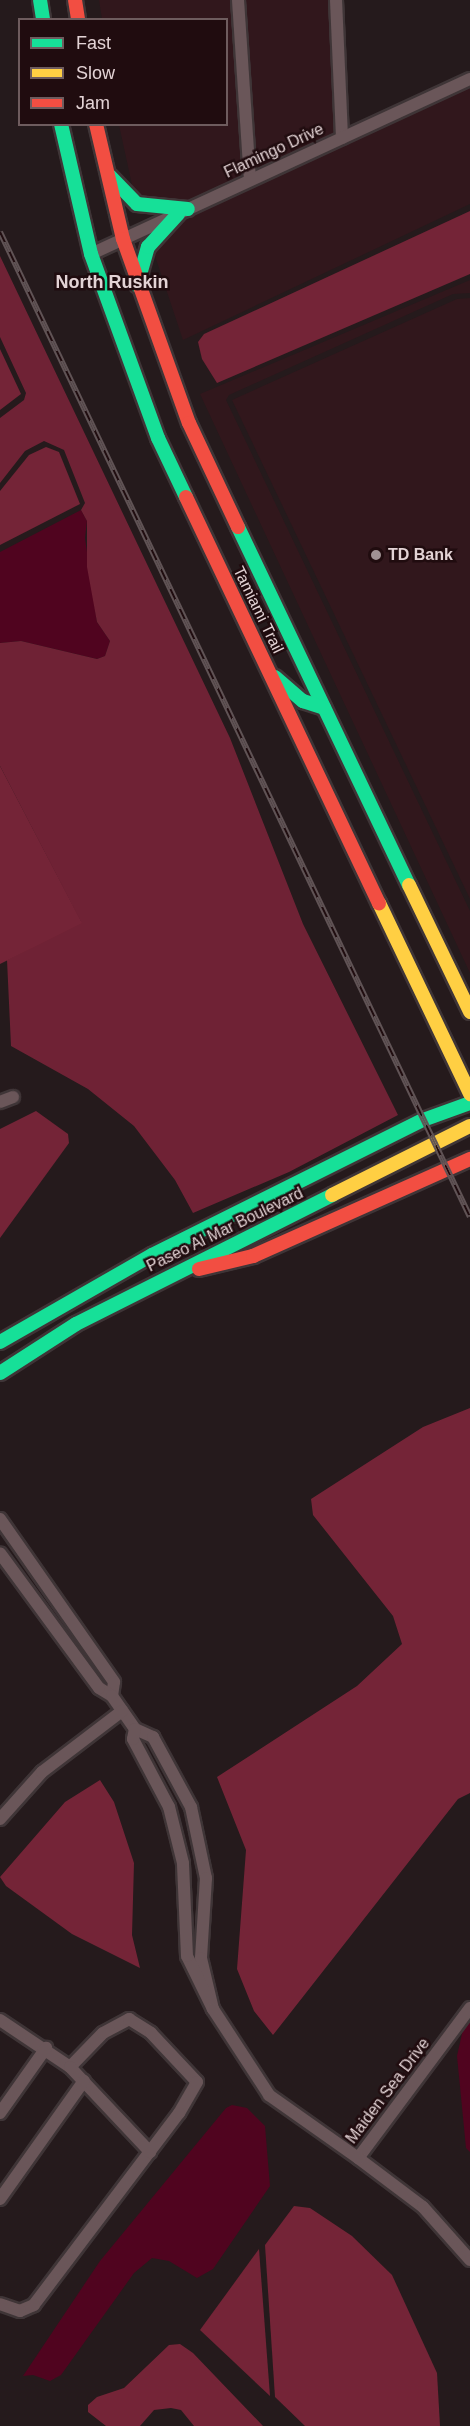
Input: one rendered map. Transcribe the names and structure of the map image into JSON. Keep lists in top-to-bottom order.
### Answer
{
  "streets": {
    "main road": ["Tamiami Trail", "Paseo Al Mar Boulevard"],
    "street": ["Flamingo Drive", "Maiden Sea Drive"]
  },
  "crossings": [
    ["Flamingo Drive", "Tamiami Trail"]
  ],
  "districts": ["North Ruskin"],
  "places": ["TD Bank"],
  "legend": ["Fast", "Slow", "Jam"]
}
